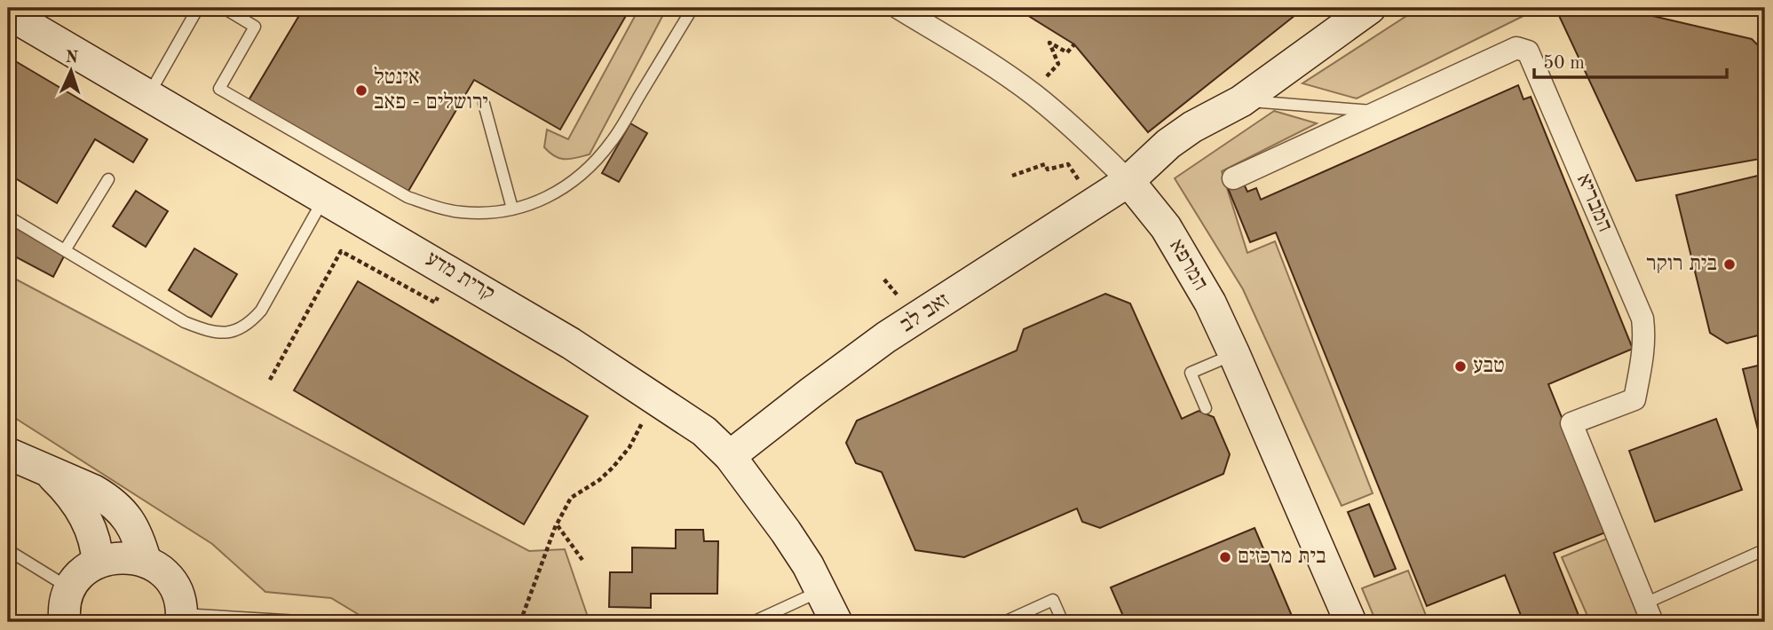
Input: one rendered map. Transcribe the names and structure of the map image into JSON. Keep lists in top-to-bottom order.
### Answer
{
  "streets": {
    "street": [
      "המבריא",
      "המרפא",
      "קרית מדע",
      "זאב לב"
    ]
  },
  "crossings": [
    ["המרפא", "זאב לב"],
    ["קרית מדע", "זאב לב"]
  ],
  "places": [
    "אינטל ירושלים - פאב",
    "בית רוקר",
    "טבע",
    "בית מרכזים"
  ],
  "scale_bar": "50 m",
  "north": "top"
}
